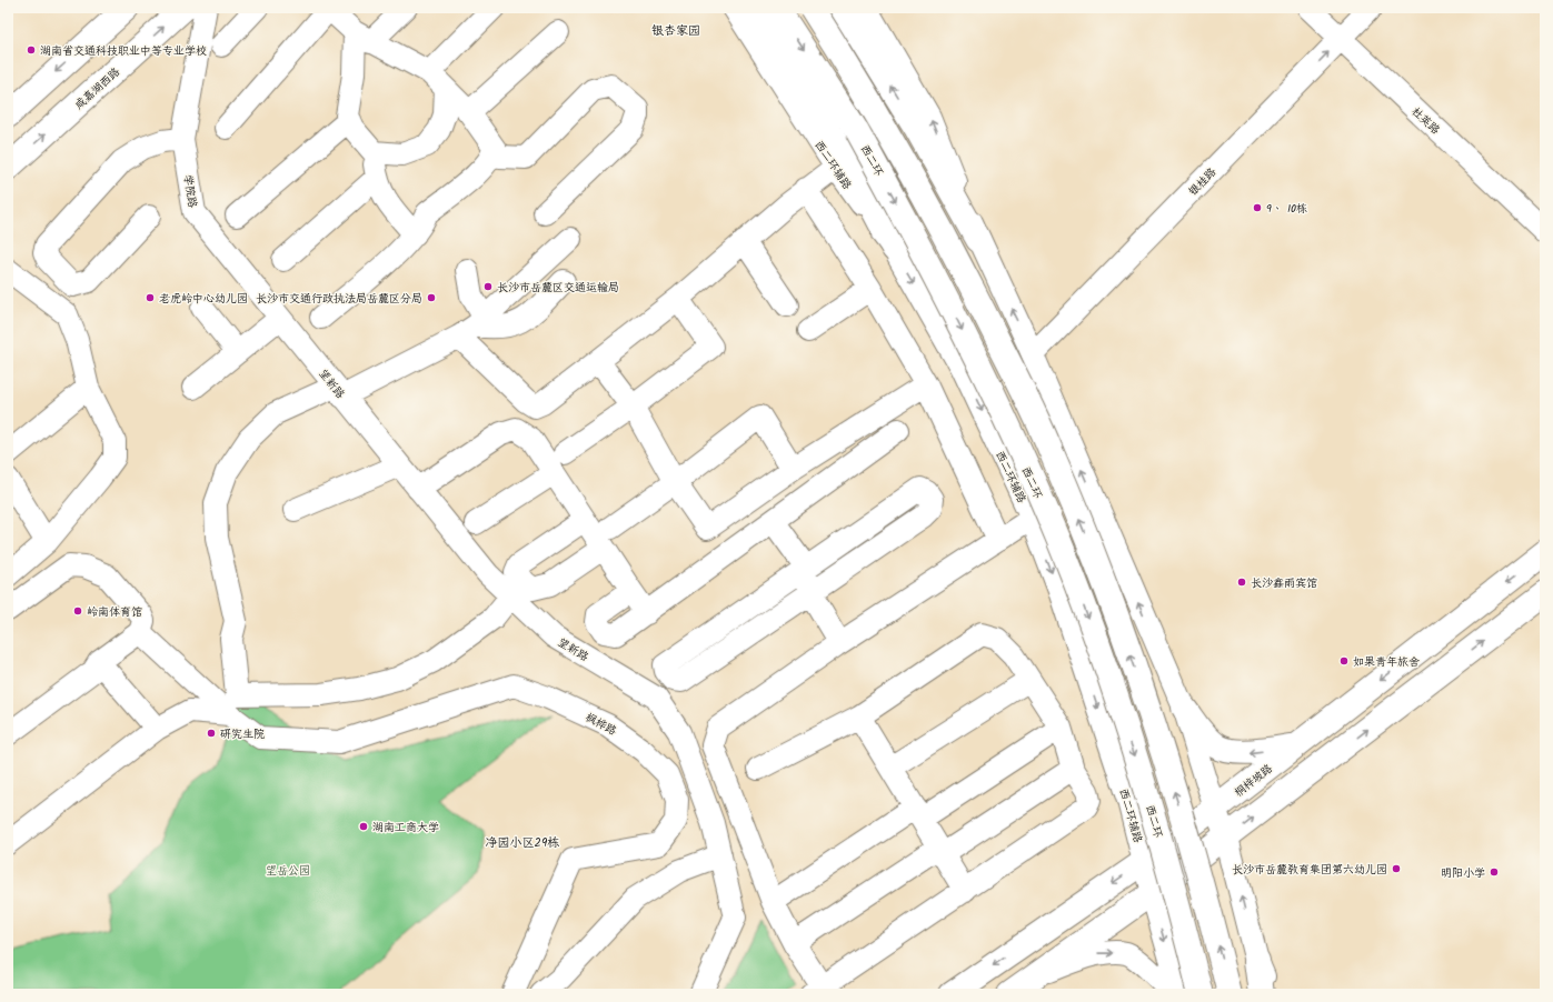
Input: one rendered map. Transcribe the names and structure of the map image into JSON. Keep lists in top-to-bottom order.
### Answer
{
  "streets": {
    "main road": ["咸嘉湖西路", "西二环", "桐梓坡路"],
    "street": [
      "杜英路",
      "西二环辅路",
      "银桂路",
      "学院路",
      "望新路",
      "枫桦路"
    ]
  },
  "crossings": [
    ["杜英路", "银桂路"],
    ["西二环辅路", "桐梓坡路"],
    ["学院路", "望新路"]
  ],
  "districts": ["银杏家园", "净园小区29栋"],
  "parks": ["望岳公园"],
  "places": [
    "湖南省交通科技职业中等专业学校",
    "9、 10栋",
    "长沙市岳麓区交通运输局",
    "老虎岭中心幼儿园",
    "长沙市交通行政执法局岳麓区分局",
    "长沙鑫雨宾馆",
    "岭南体育馆",
    "如果青年旅舍",
    "研究生院",
    "湖南工商大学",
    "长沙市岳麓教育集团第六幼儿园",
    "明阳小学"
  ]
}
